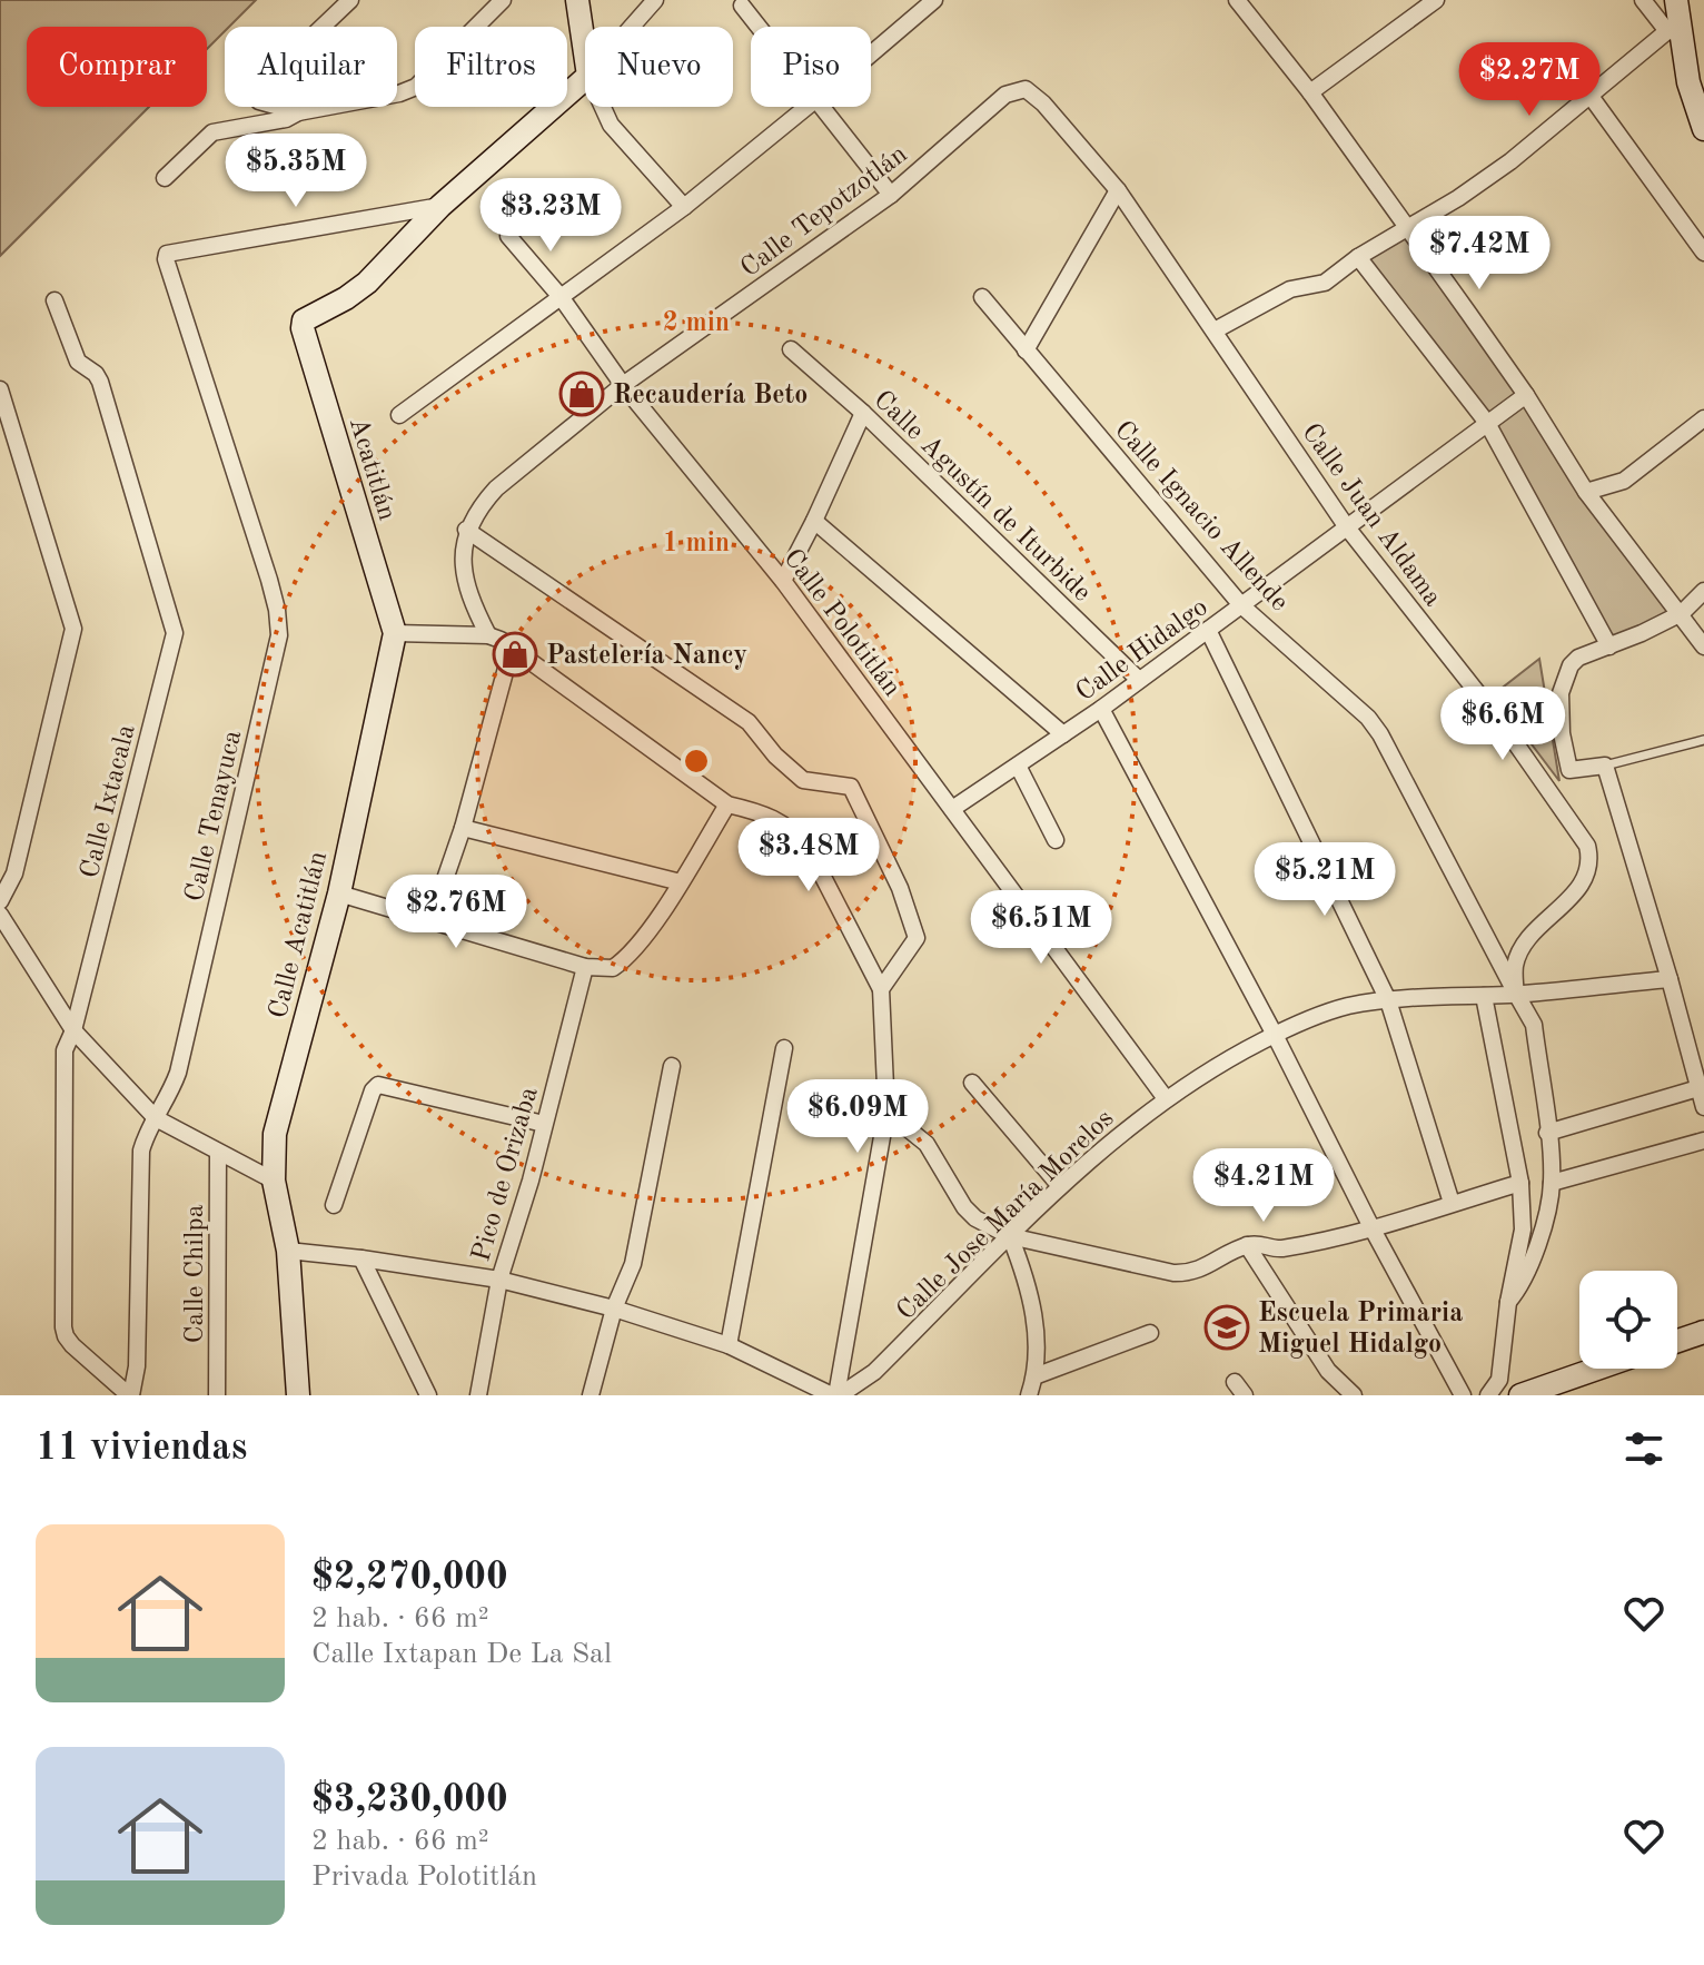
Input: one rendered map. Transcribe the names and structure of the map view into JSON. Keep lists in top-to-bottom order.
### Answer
{
  "streets": {
    "street": [
      "Calle Tepotzotlán",
      "Acatitlán",
      "Calle Agustín de Iturbide",
      "Calle Juan Aldama",
      "Calle Ignacio Allende",
      "Calle Polotitlán",
      "Calle Hidalgo",
      "Calle Ixtacala",
      "Calle Tenayuca",
      "Calle Acatitlán",
      "Pico de Orizaba",
      "Calle Jose María Morelos",
      "Calle Chilpa"
    ]
  },
  "crossings": [
    ["Calle Tepotzotlán", "Calle Juan Aldama"],
    ["Calle Tepotzotlán", "Calle Polotitlán"],
    ["Acatitlán", "Calle Tenayuca"],
    ["Acatitlán", "Calle Acatitlán"],
    ["Calle Agustín de Iturbide", "Calle Hidalgo"],
    ["Calle Juan Aldama", "Calle Ignacio Allende"],
    ["Calle Juan Aldama", "Calle Hidalgo"],
    ["Calle Juan Aldama", "Calle Jose María Morelos"],
    ["Calle Ignacio Allende", "Calle Hidalgo"],
    ["Calle Ignacio Allende", "Calle Jose María Morelos"],
    ["Calle Polotitlán", "Calle Hidalgo"],
    ["Calle Polotitlán", "Calle Jose María Morelos"],
    ["Calle Ixtacala", "Calle Tenayuca"]
  ],
  "places": {
    "shop": ["Recaudería Beto", "Pastelería Nancy"],
    "school or university": ["Escuela Primaria Miguel Hidalgo"]
  },
  "page": {
    "chip": [
      "Comprar",
      "Alquilar",
      "Filtros",
      "Nuevo",
      "Piso"
    ],
    "price": [
      "$2.27M",
      "$5.35M",
      "$3.23M",
      "$7.42M",
      "$6.6M",
      "$3.48M",
      "$5.21M",
      "$2.76M",
      "$6.51M",
      "$6.09M",
      "$4.21M"
    ],
    "heading": "11 viviendas",
    "list": [
      {
        "name": "$2,270,000",
        "note": "2 hab. · 66 m² · Calle Ixtapan De La Sal"
      },
      {
        "name": "$3,230,000",
        "note": "2 hab. · 66 m² · Privada Polotitlán"
      }
    ]
  },
  "rings": ["2 min", "1 min"]
}
